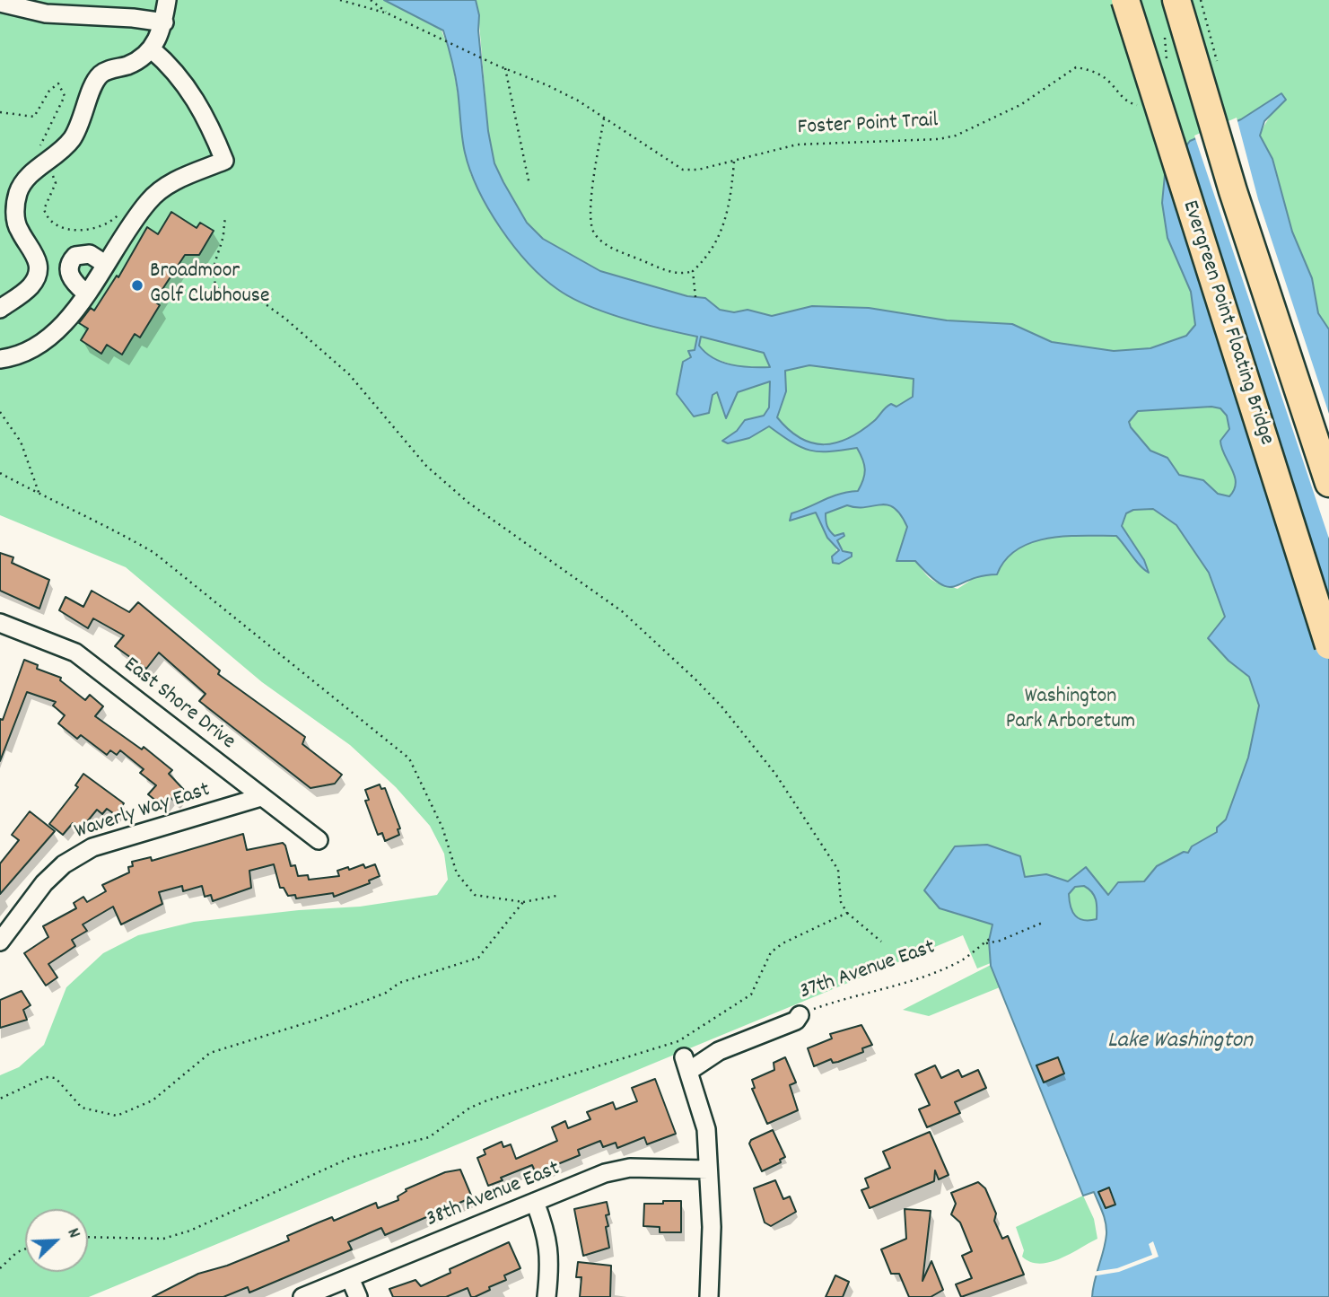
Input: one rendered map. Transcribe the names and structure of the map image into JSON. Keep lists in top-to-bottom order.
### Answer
{
  "streets": {
    "highway": ["Evergreen Point Floating Bridge"],
    "street": [
      "East Shore Drive",
      "Waverly Way East",
      "37th Avenue East",
      "38th Avenue East"
    ],
    "path": ["Foster Point Trail"]
  },
  "crossings": [
    ["East Shore Drive", "Waverly Way East"],
    ["37th Avenue East", "38th Avenue East"]
  ],
  "water": ["Lake Washington"],
  "parks": ["Washington Park Arboretum"],
  "places": ["Broadmoor Golf Clubhouse"],
  "north": "top right"
}
